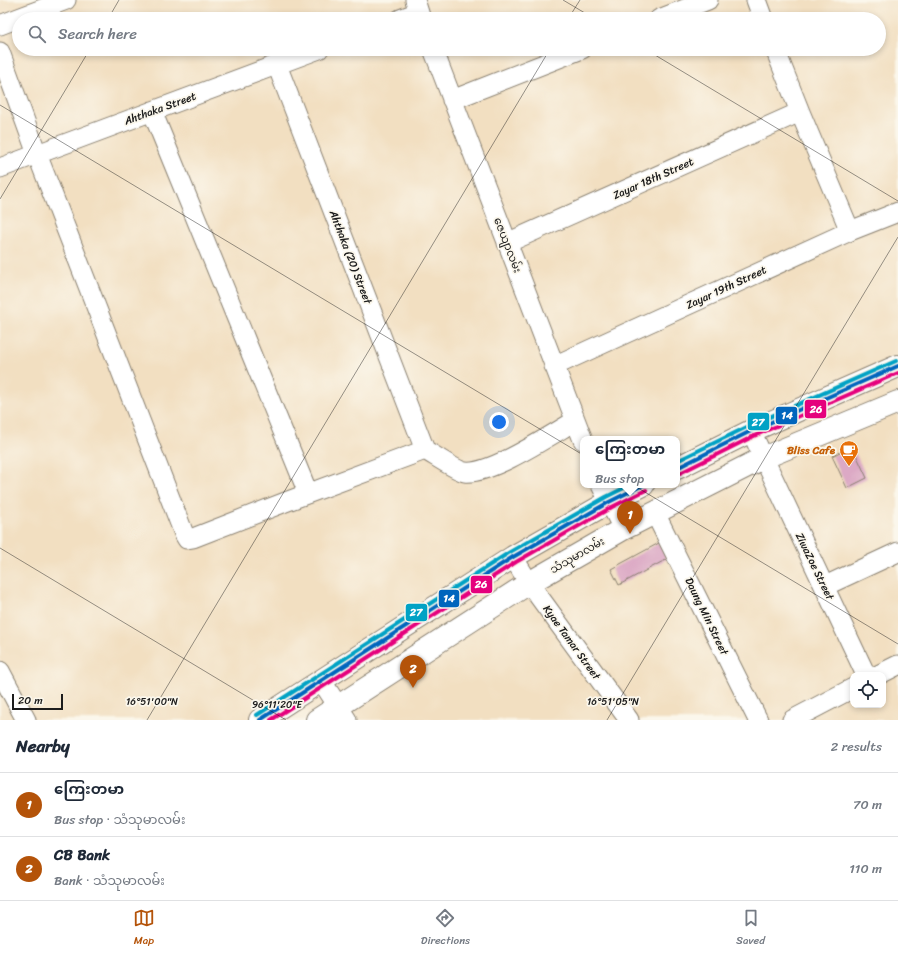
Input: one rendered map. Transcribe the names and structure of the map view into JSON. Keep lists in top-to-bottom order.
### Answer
{
  "streets": {
    "main road": ["သံသုမာလမ်း"],
    "street": [
      "Ahthaka Street",
      "Zayar 18th Street",
      "ဇေယျာလမ်း",
      "Ahthaka (20) Street",
      "Zayar 19th Street",
      "ZiwaZoe Street",
      "Daung Min Street",
      "Kyae Tamar Street"
    ]
  },
  "crossings": [
    ["Ahthaka Street", "Ahthaka (20) Street"],
    ["Zayar 18th Street", "ဇေယျာလမ်း"],
    ["ဇေယျာလမ်း", "Zayar 19th Street"],
    ["သံသုမာလမ်း", "ZiwaZoe Street"],
    ["သံသုမာလမ်း", "Daung Min Street"],
    ["သံသုမာလမ်း", "Kyae Tamar Street"]
  ],
  "places": {
    "cafe": ["Bliss Cafe"]
  },
  "lines": ["transit line 27", "transit line 14", "transit line 26"],
  "scale_bar": "20 m",
  "page": {
    "search": "Search here",
    "popup": ["ကြေးတမာ", "Bus stop"],
    "pins": ["1", "2"],
    "scale": "20 m",
    "heading": ["Nearby", "2 results"],
    "list": [
      {
        "mark": "1",
        "name": "ကြေးတမာ",
        "note": "Bus stop · သံသုမာလမ်း",
        "value": "70 m"
      },
      {
        "mark": "2",
        "name": "CB Bank",
        "note": "Bank · သံသုမာလမ်း",
        "value": "110 m"
      }
    ],
    "nav": ["Map", "Directions", "Saved"]
  },
  "coordinates": ["16°51'00\"N", "16°51'05\"N", "96°11'20\"E"]
}
